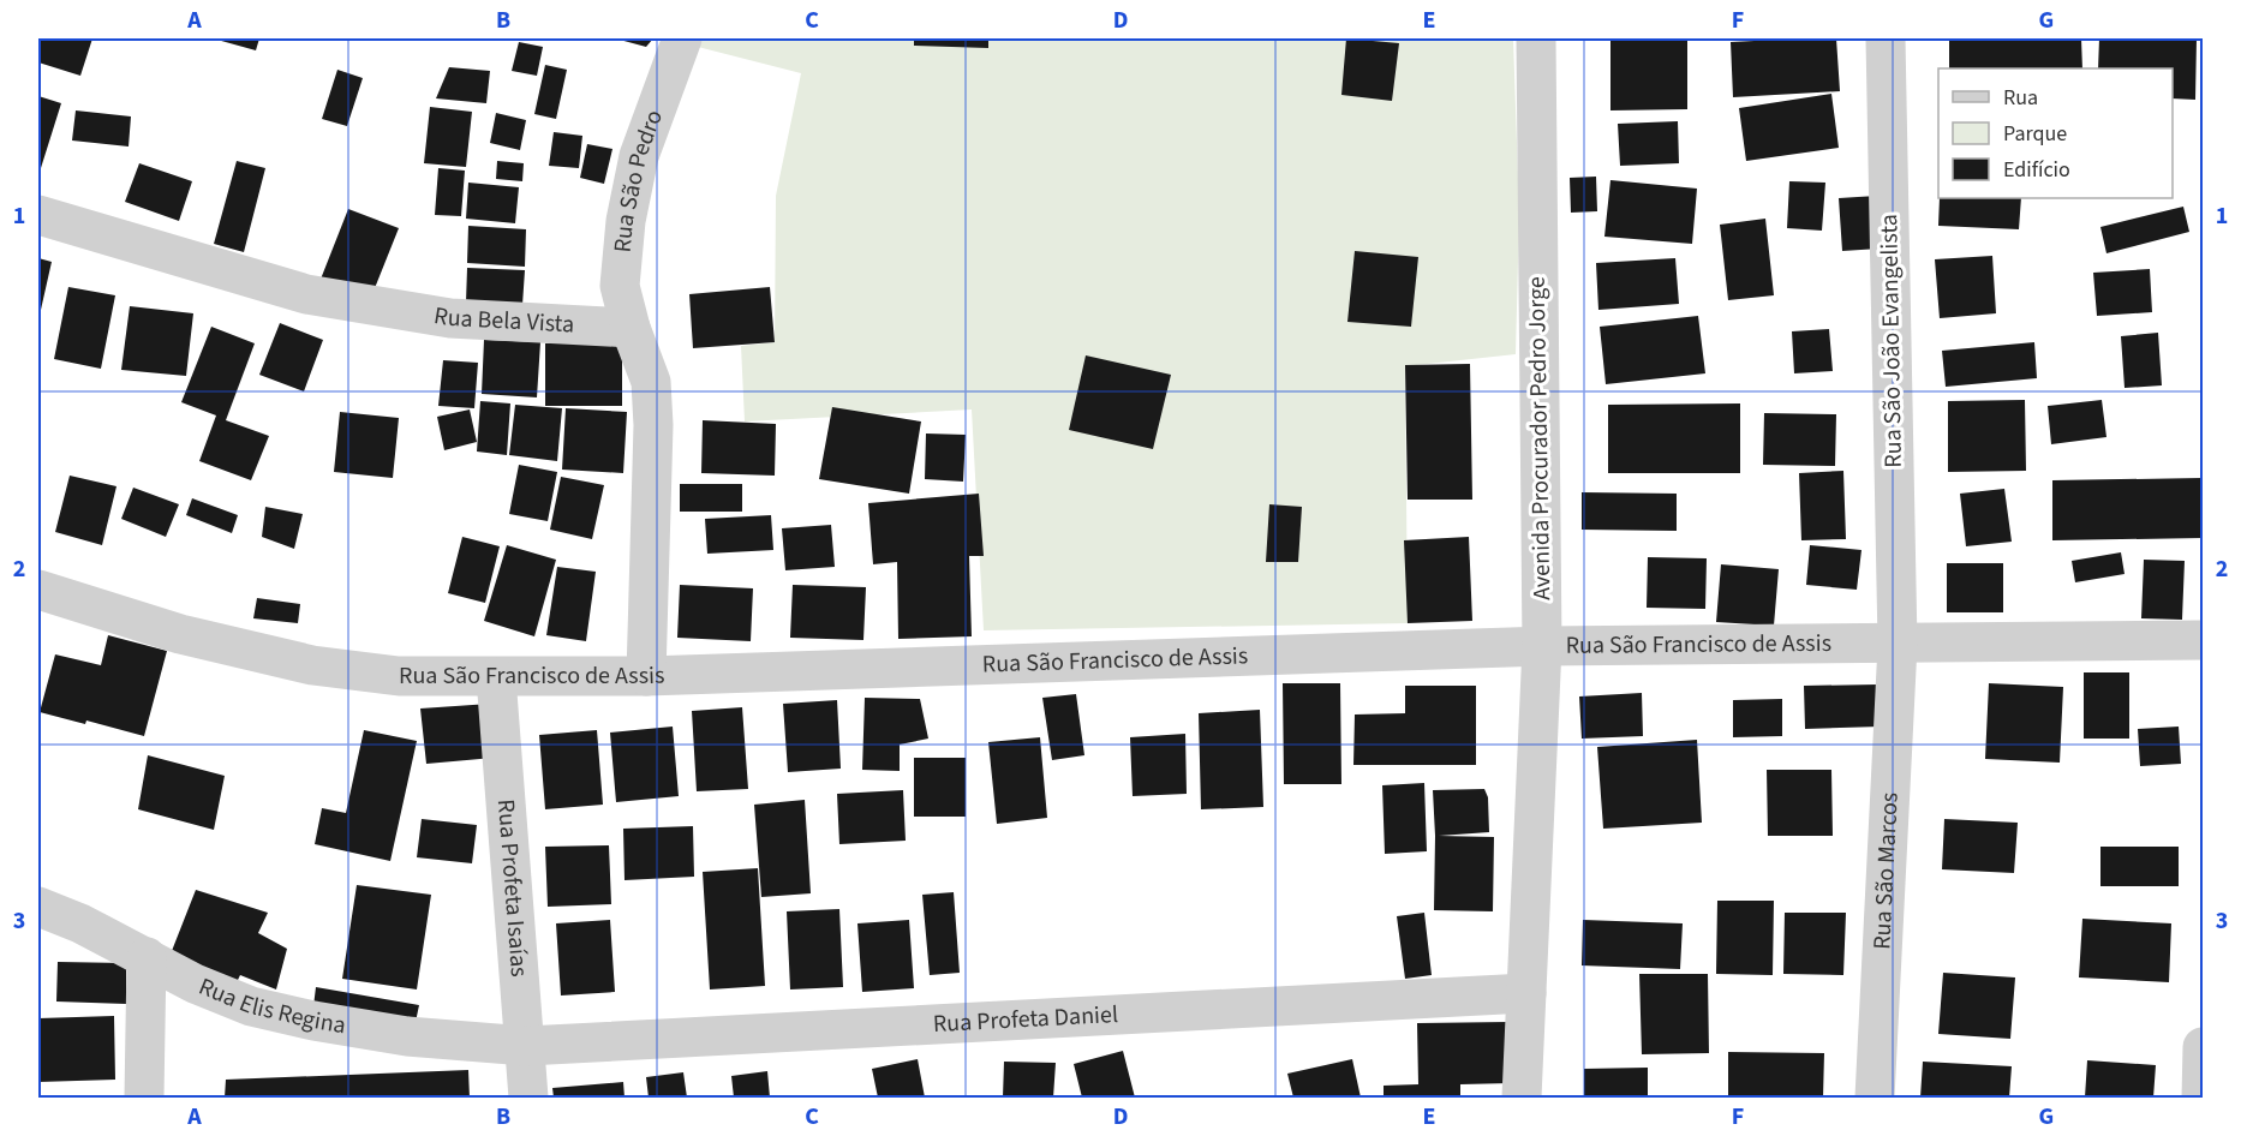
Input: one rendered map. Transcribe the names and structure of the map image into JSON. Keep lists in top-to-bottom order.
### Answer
{
  "streets": {
    "street": [
      "Rua São Pedro",
      "Rua Bela Vista",
      "Rua São João Evangelista",
      "Avenida Procurador Pedro Jorge",
      "Rua São Francisco de Assis",
      "Rua São Marcos",
      "Rua Profeta Isaías",
      "Rua Elis Regina",
      "Rua Profeta Daniel"
    ]
  },
  "crossings": [
    ["Rua São Pedro", "Rua Bela Vista"],
    ["Rua São João Evangelista", "Rua São Francisco de Assis"],
    ["Rua São João Evangelista", "Rua São Marcos"],
    ["Avenida Procurador Pedro Jorge", "Rua São Francisco de Assis"],
    ["Avenida Procurador Pedro Jorge", "Rua Profeta Daniel"],
    ["Rua São Francisco de Assis", "Rua São Marcos"],
    ["Rua São Francisco de Assis", "Rua Profeta Isaías"],
    ["Rua Profeta Isaías", "Rua Elis Regina"],
    ["Rua Profeta Isaías", "Rua Profeta Daniel"],
    ["Rua Elis Regina", "Rua Profeta Daniel"]
  ],
  "legend": ["Rua", "Parque", "Edifício"],
  "grid": {
    "columns": [
      "A",
      "B",
      "C",
      "D",
      "E",
      "F",
      "G"
    ],
    "rows": ["1", "2", "3"]
  }
}
